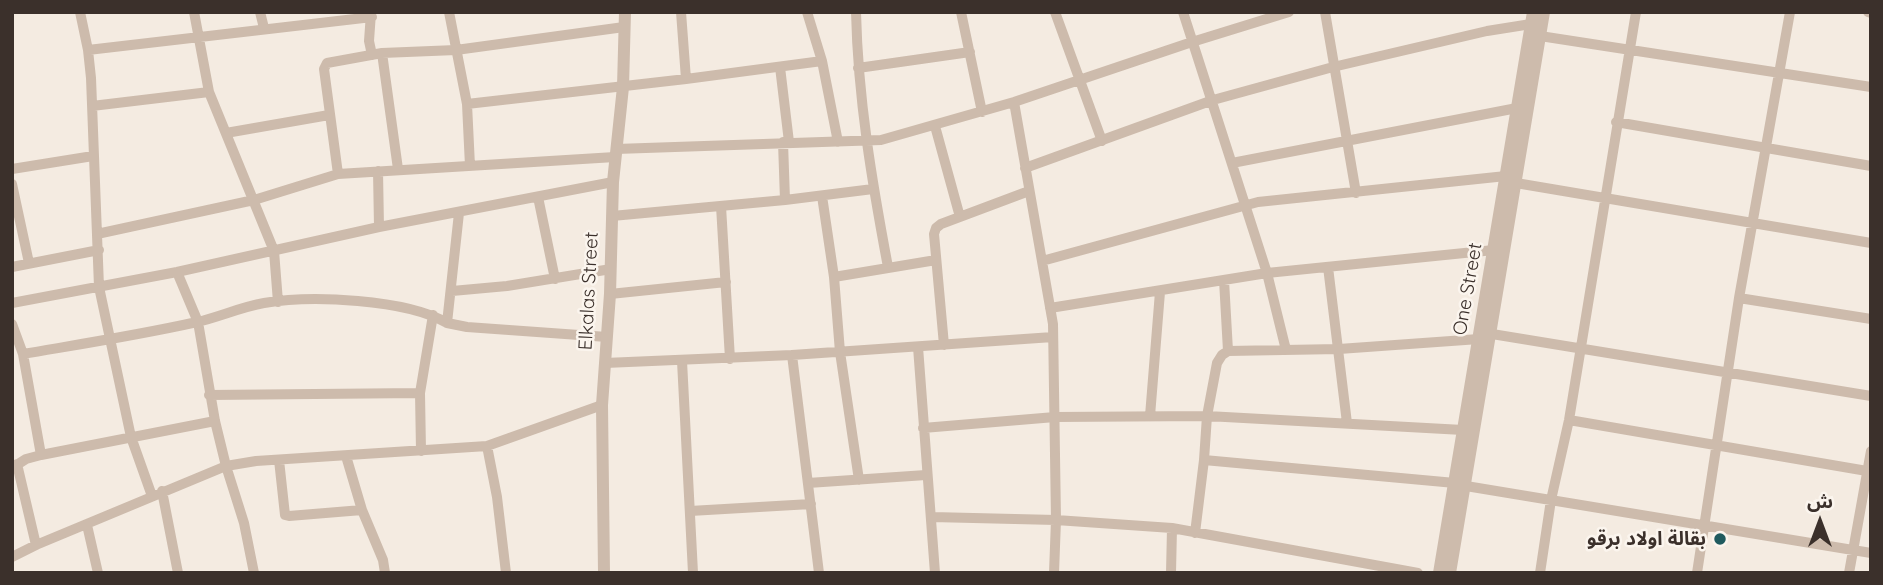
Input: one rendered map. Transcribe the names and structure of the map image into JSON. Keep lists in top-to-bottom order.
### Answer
{
  "streets": {
    "street": ["One Street", "Elkalas Street"]
  },
  "places": ["بقالة اولاد برقو"],
  "north": "top"
}
